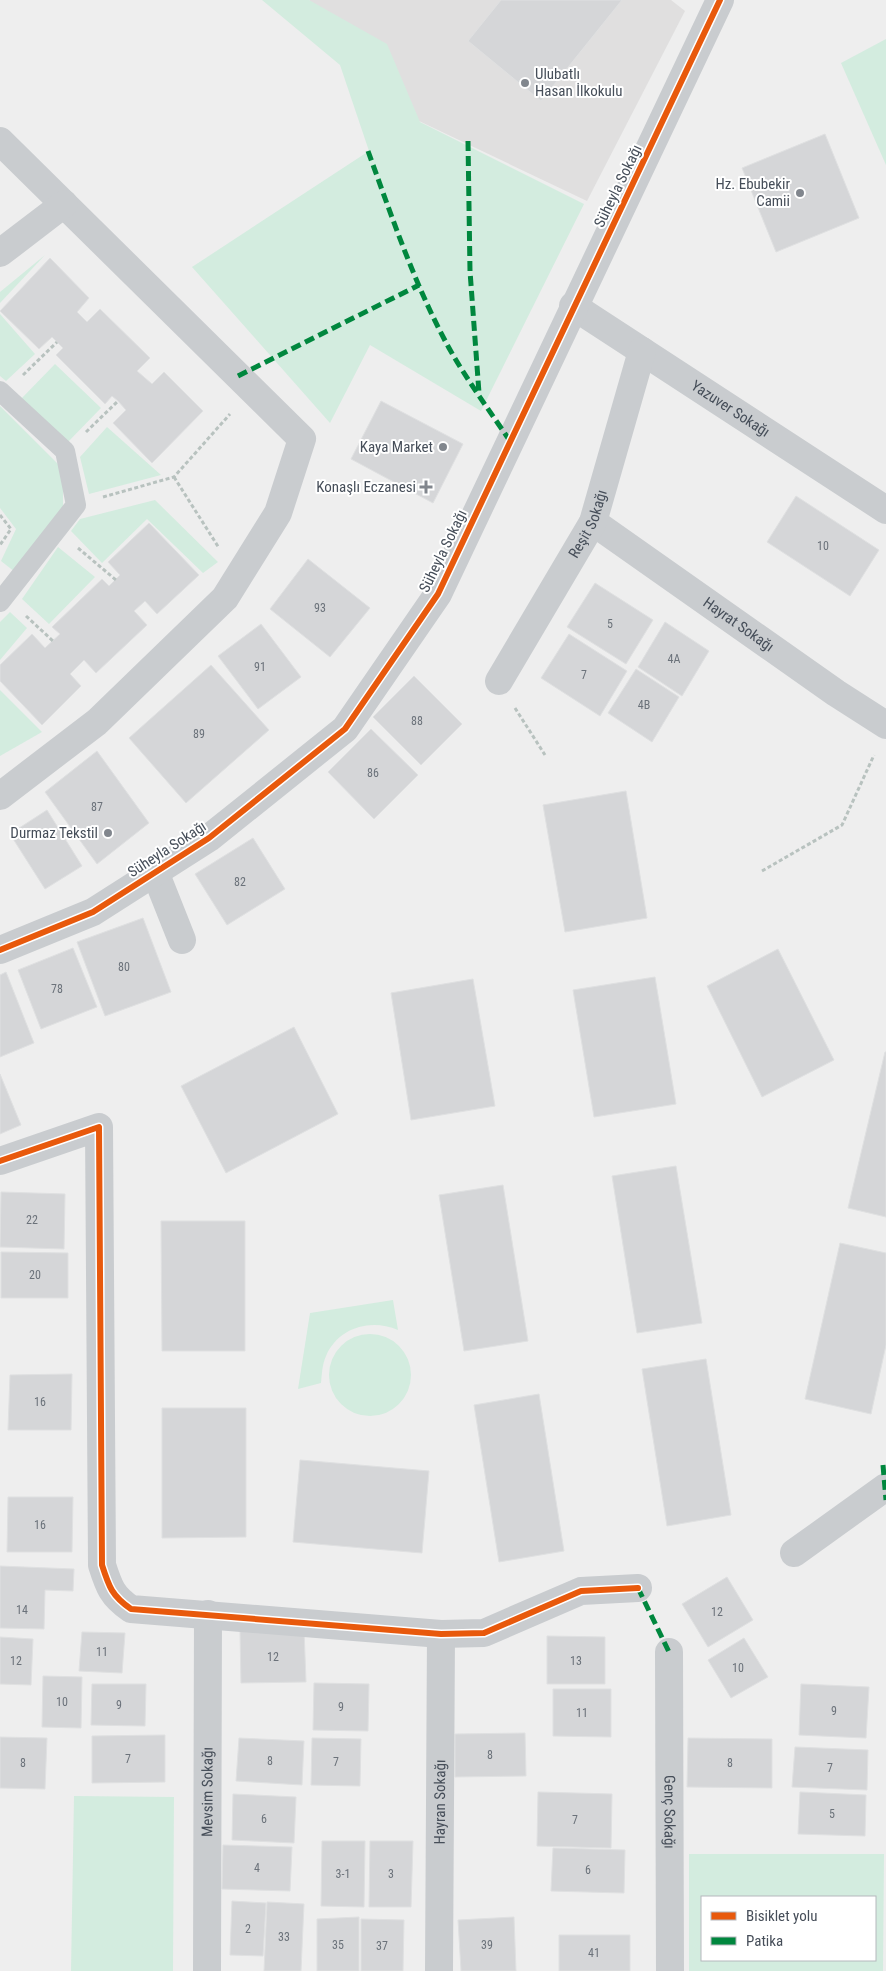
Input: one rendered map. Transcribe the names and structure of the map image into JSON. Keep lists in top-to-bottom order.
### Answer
{
  "streets": {
    "street": [
      "Süheyla Sokağı",
      "Yazuver Sokağı",
      "Reşit Sokağı",
      "Hayrat Sokağı",
      "Mevsim Sokağı",
      "Hayran Sokağı",
      "Genç Sokağı"
    ]
  },
  "crossings": [
    ["Süheyla Sokağı", "Yazuver Sokağı"],
    ["Yazuver Sokağı", "Reşit Sokağı"],
    ["Reşit Sokağı", "Hayrat Sokağı"]
  ],
  "places": {
    "other": [
      "Ulubatlı Hasan İlkokulu",
      "Hz. Ebubekir Camii",
      "Kaya Market",
      "Durmaz Tekstil"
    ],
    "health": ["Konaşlı Eczanesi"]
  },
  "house_numbers": [
    "10",
    "93",
    "5",
    "4A",
    "91",
    "7",
    "4B",
    "88",
    "89",
    "86",
    "87",
    "82",
    "80",
    "78",
    "22",
    "20",
    "16",
    "16",
    "14",
    "12",
    "11",
    "12",
    "12",
    "13",
    "10",
    "10",
    "9",
    "9",
    "9",
    "11",
    "8",
    "7",
    "8",
    "7",
    "8",
    "8",
    "7",
    "5",
    "6",
    "7",
    "4",
    "6",
    "3-1",
    "3",
    "2",
    "33",
    "35",
    "39",
    "37",
    "41"
  ],
  "legend": ["Bisiklet yolu", "Patika"]
}
